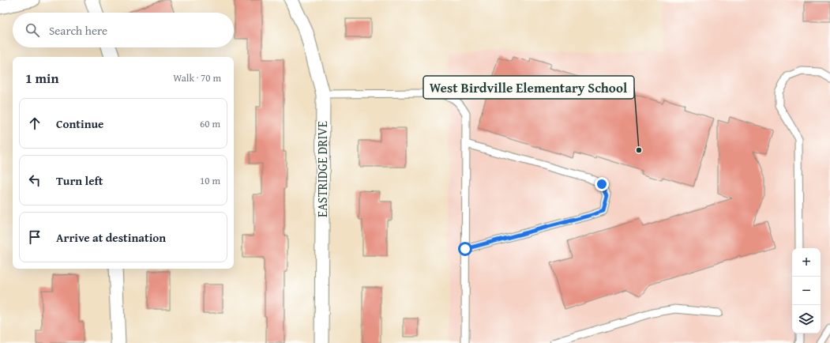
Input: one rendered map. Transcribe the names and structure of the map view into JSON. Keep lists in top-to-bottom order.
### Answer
{
  "streets": {
    "street": ["EASTRIDGE DRIVE"]
  },
  "places": ["West Birdville Elementary School"],
  "page": {
    "search": "Search here",
    "heading": ["1 min", "Walk · 70 m"],
    "list": [
      ["Continue", "60 m"],
      ["Turn left", "10 m"],
      "Arrive at destination"
    ],
    "map_buttons": ["+", "−"]
  }
}
